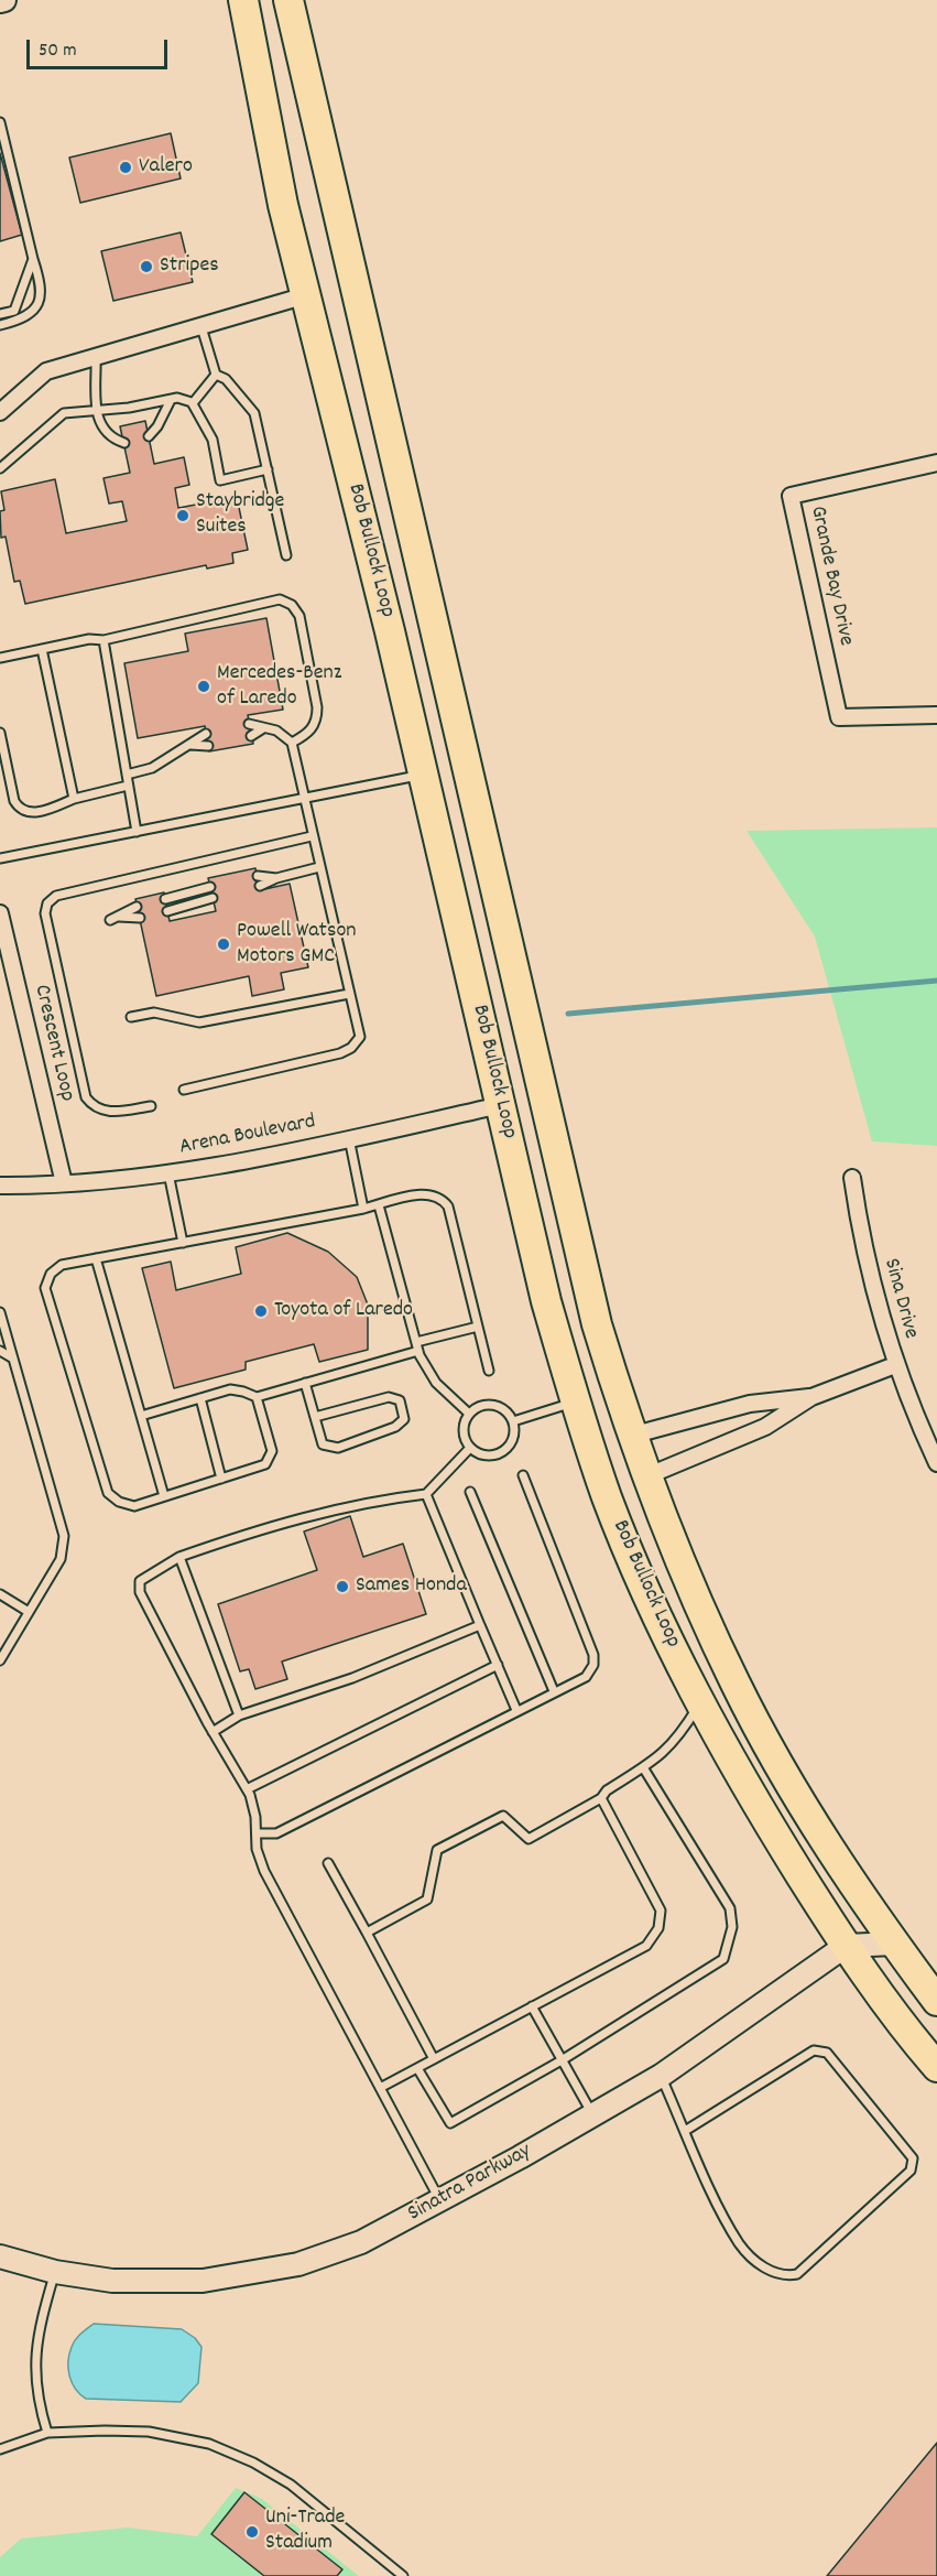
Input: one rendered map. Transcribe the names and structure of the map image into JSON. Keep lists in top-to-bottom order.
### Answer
{
  "streets": {
    "highway": ["Bob Bullock Loop"],
    "street": [
      "Grande Bay Drive",
      "Crescent Loop",
      "Arena Boulevard",
      "Sina Drive",
      "Sinatra Parkway"
    ]
  },
  "crossings": [
    ["Bob Bullock Loop", "Arena Boulevard"],
    ["Bob Bullock Loop", "Sinatra Parkway"],
    ["Crescent Loop", "Arena Boulevard"]
  ],
  "places": [
    "Valero",
    "Stripes",
    "Staybridge Suites",
    "Mercedes-Benz of Laredo",
    "Powell Watson Motors GMC",
    "Toyota of Laredo",
    "Sames Honda",
    "Uni-Trade Stadium"
  ],
  "scale_bar": "50 m"
}
